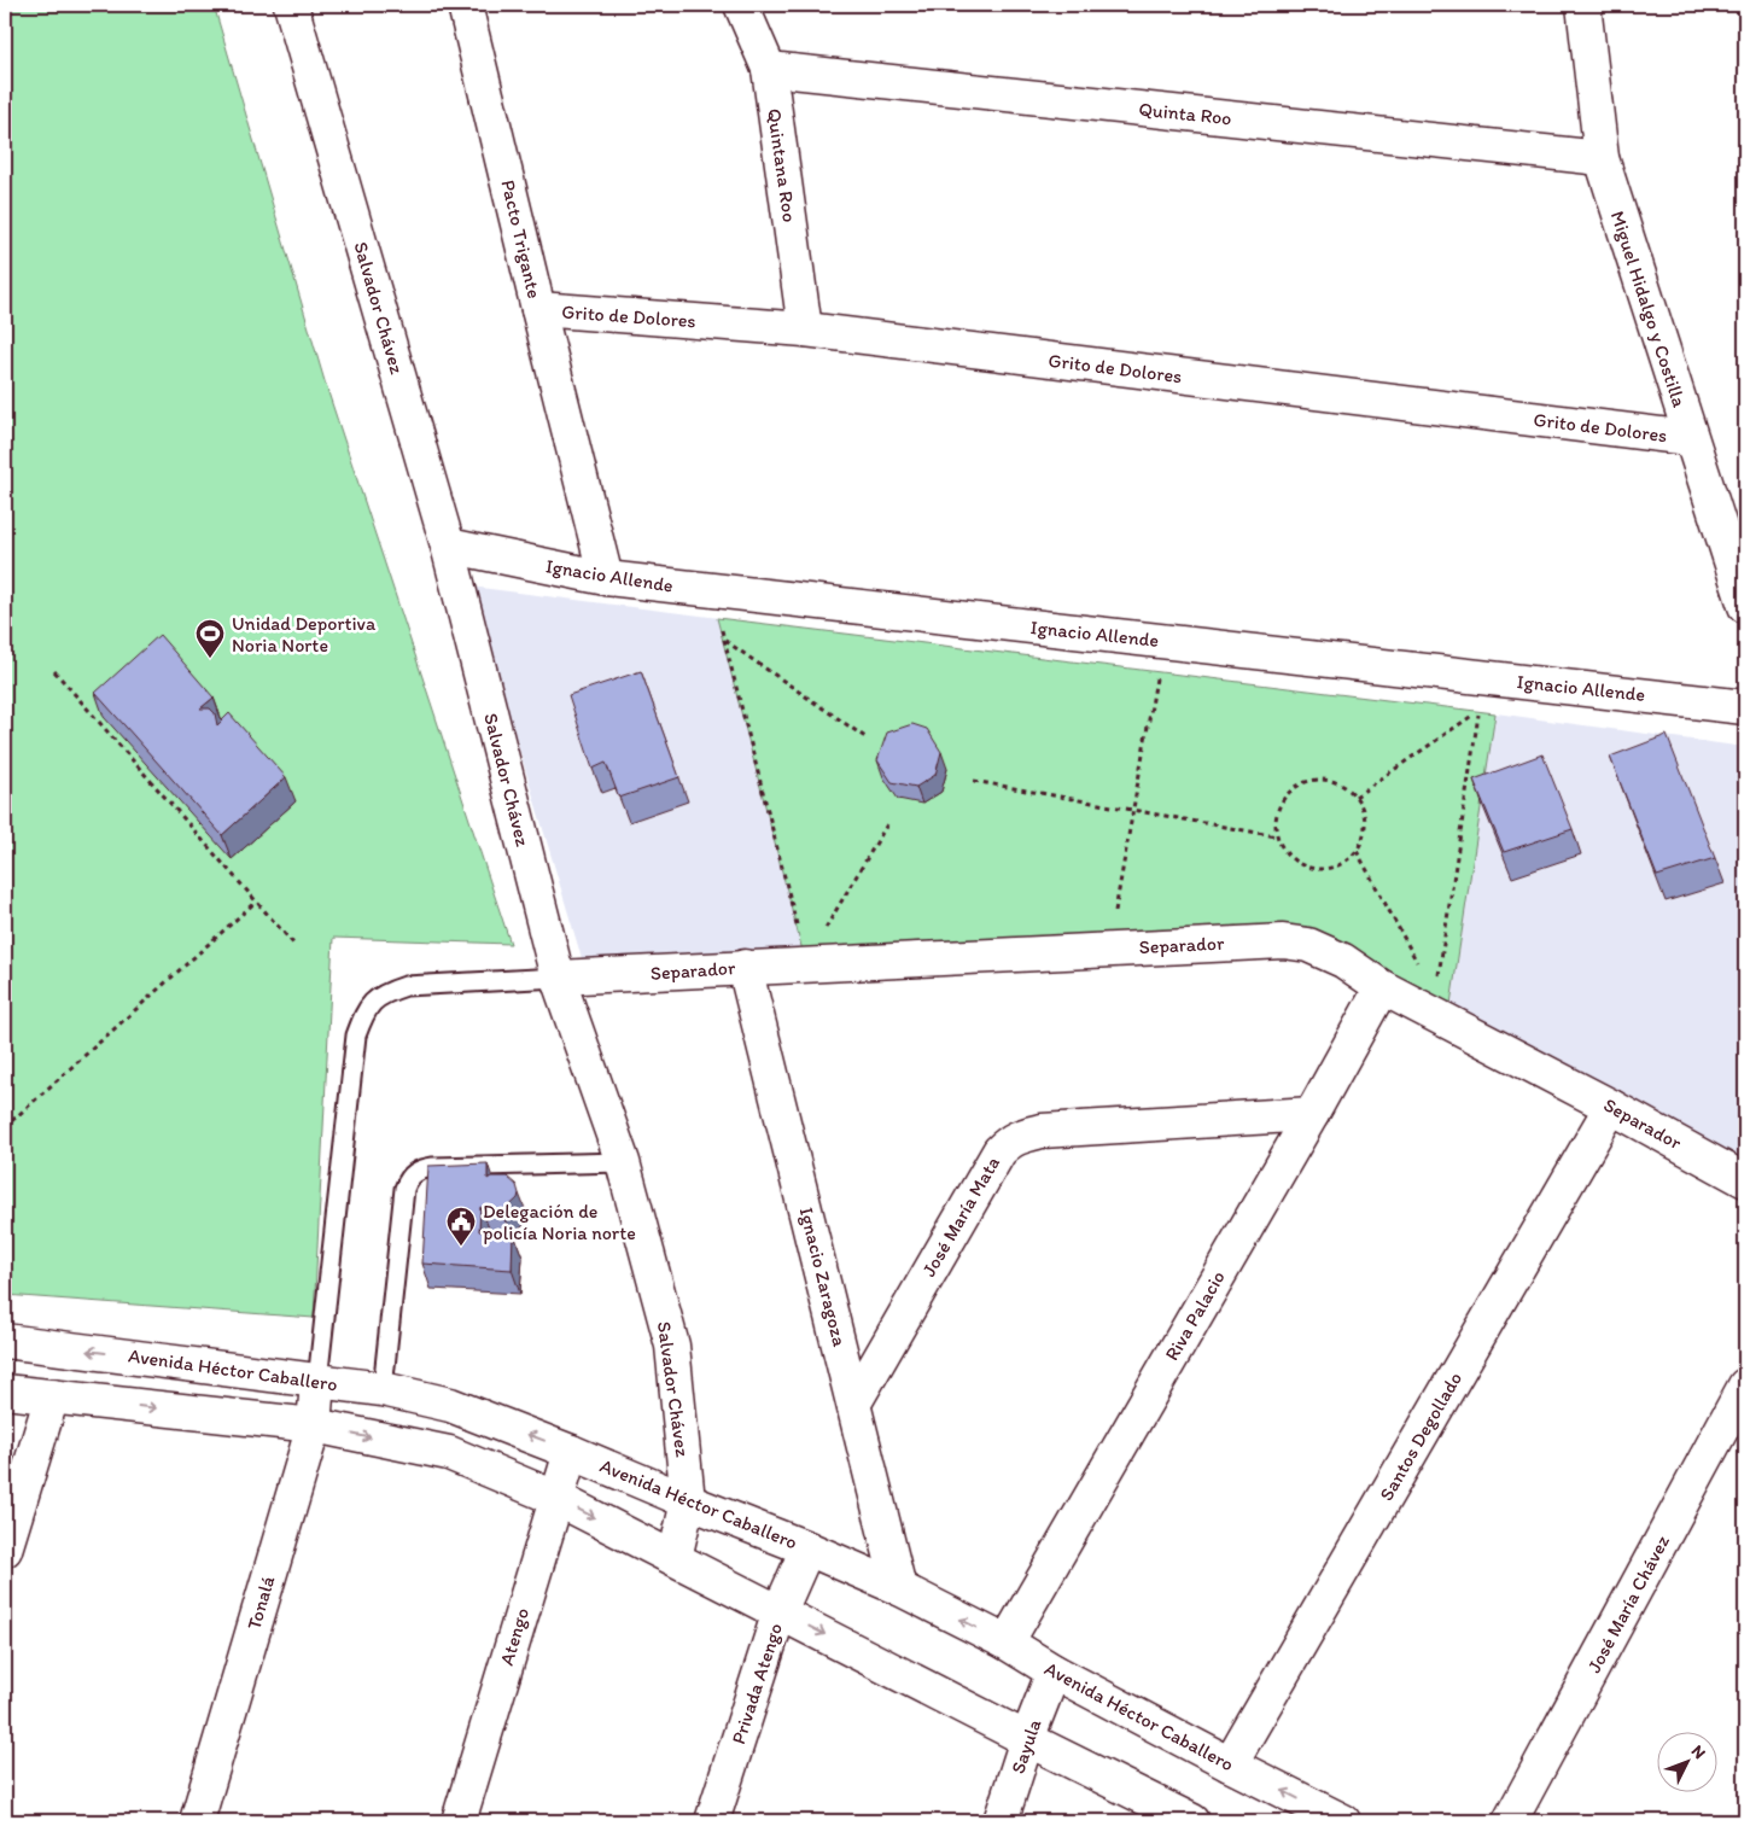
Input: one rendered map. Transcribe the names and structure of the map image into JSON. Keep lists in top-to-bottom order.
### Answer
{
  "streets": {
    "street": [
      "Quinta Roo",
      "Quintana Roo",
      "Pacto Trigante",
      "Salvador Chávez",
      "Miguel Hidalgo y Costilla",
      "Grito de Dolores",
      "Ignacio Allende",
      "Separador",
      "José María Mata",
      "Ignacio Zaragoza",
      "Riva Palacio",
      "Avenida Héctor Caballero",
      "Santos Degollado",
      "Tonalá",
      "José María Chávez",
      "Atengo",
      "Privada Atengo",
      "Sayula"
    ]
  },
  "crossings": [
    ["Quinta Roo", "Quintana Roo"],
    ["Quinta Roo", "Miguel Hidalgo y Costilla"],
    ["Quintana Roo", "Grito de Dolores"],
    ["Pacto Trigante", "Grito de Dolores"],
    ["Pacto Trigante", "Ignacio Allende"],
    ["Salvador Chávez", "Ignacio Allende"],
    ["Salvador Chávez", "Separador"],
    ["Salvador Chávez", "Avenida Héctor Caballero"],
    ["Miguel Hidalgo y Costilla", "Grito de Dolores"],
    ["Separador", "Ignacio Zaragoza"],
    ["Separador", "Riva Palacio"],
    ["Separador", "Santos Degollado"],
    ["José María Mata", "Ignacio Zaragoza"],
    ["José María Mata", "Riva Palacio"],
    ["Ignacio Zaragoza", "Avenida Héctor Caballero"],
    ["Riva Palacio", "Avenida Héctor Caballero"],
    ["Avenida Héctor Caballero", "Santos Degollado"],
    ["Avenida Héctor Caballero", "Tonalá"],
    ["Avenida Héctor Caballero", "Atengo"],
    ["Avenida Héctor Caballero", "Privada Atengo"],
    ["Avenida Héctor Caballero", "Sayula"]
  ],
  "places": {
    "sports": ["Unidad Deportiva Noria Norte"],
    "public building": ["Delegación de policía Noria norte"]
  },
  "north": "top right"
}
